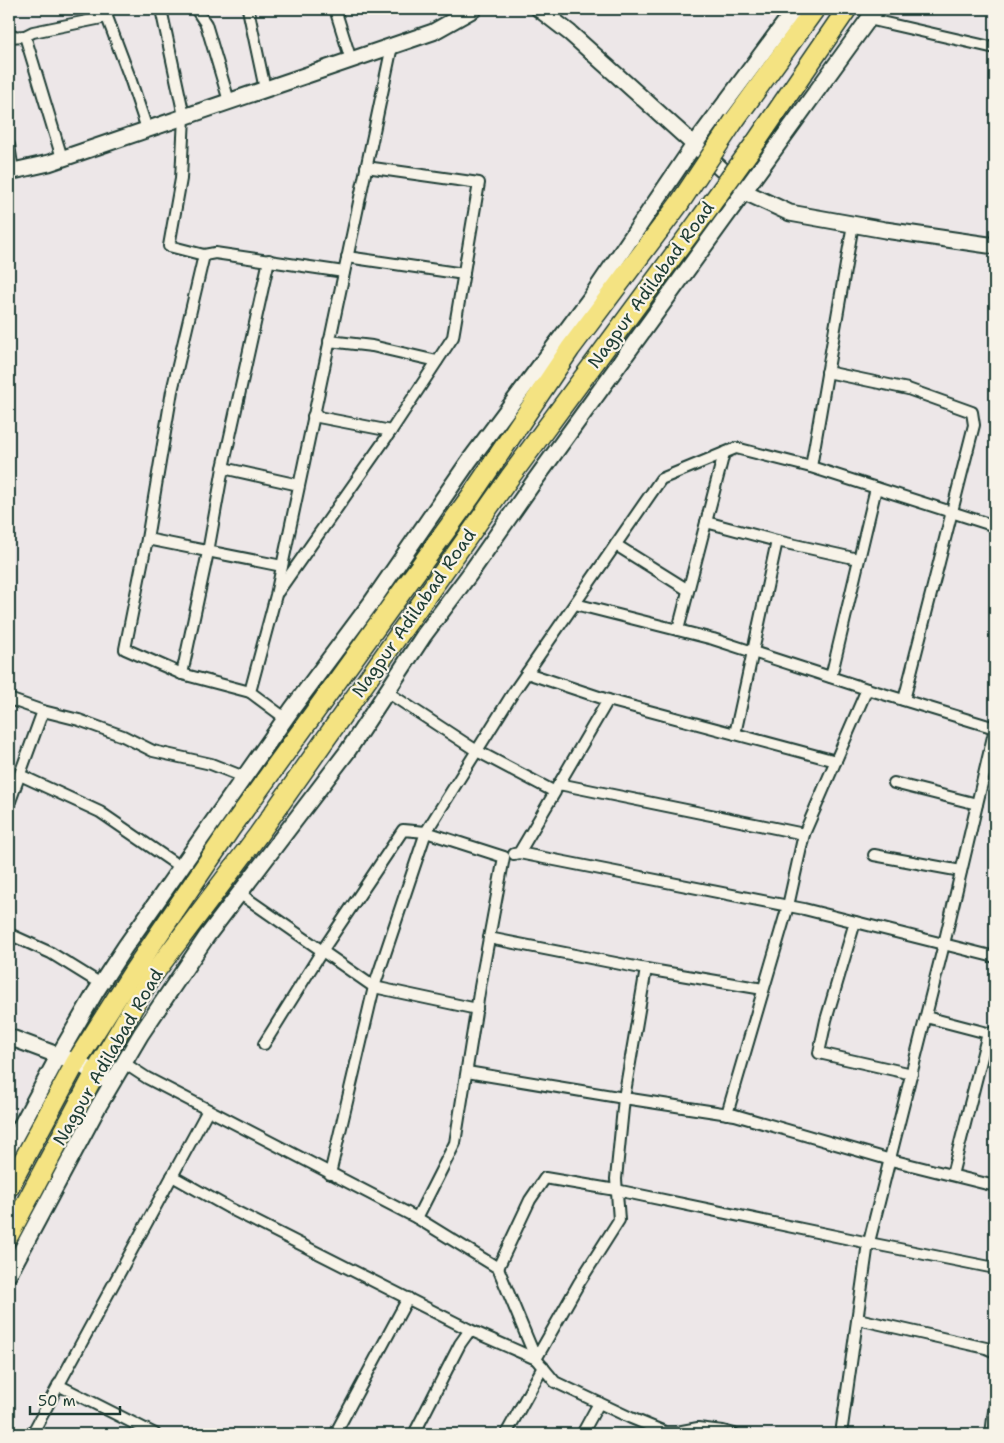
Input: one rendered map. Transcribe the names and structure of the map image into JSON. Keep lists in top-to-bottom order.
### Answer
{
  "streets": {
    "highway": ["Nagpur Adilabad Road"]
  },
  "scale_bar": "50 m"
}
